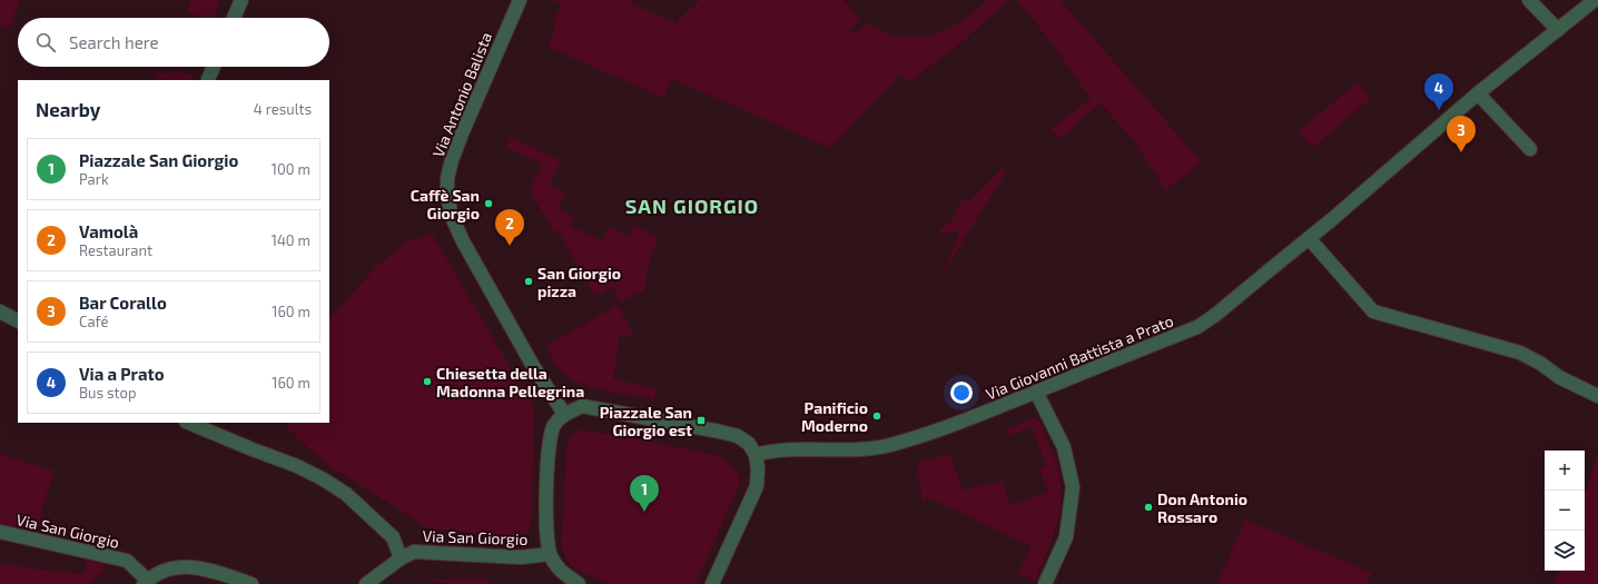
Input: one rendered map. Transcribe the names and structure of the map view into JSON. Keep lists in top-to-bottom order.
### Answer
{
  "streets": {
    "street": ["Via Antonio Balista", "Via Giovanni Battista a Prato", "Via San Giorgio"]
  },
  "districts": ["SAN GIORGIO"],
  "places": {
    "other": [
      "Caffè San Giorgio",
      "San Giorgio pizza",
      "Chiesetta della Madonna Pellegrina",
      "Panificio Moderno",
      "Don Antonio Rossaro"
    ],
    "transit": ["Piazzale San Giorgio est"]
  },
  "page": {
    "search": "Search here",
    "pins": [
      "4",
      "3",
      "2",
      "1"
    ],
    "heading": ["Nearby", "4 results"],
    "list": [
      {
        "mark": "1",
        "name": "Piazzale San Giorgio",
        "note": "Park",
        "value": "100 m"
      },
      {
        "mark": "2",
        "name": "Vamolà",
        "note": "Restaurant",
        "value": "140 m"
      },
      {
        "mark": "3",
        "name": "Bar Corallo",
        "note": "Café",
        "value": "160 m"
      },
      {
        "mark": "4",
        "name": "Via a Prato",
        "note": "Bus stop",
        "value": "160 m"
      }
    ],
    "map_buttons": ["+", "−"]
  }
}
